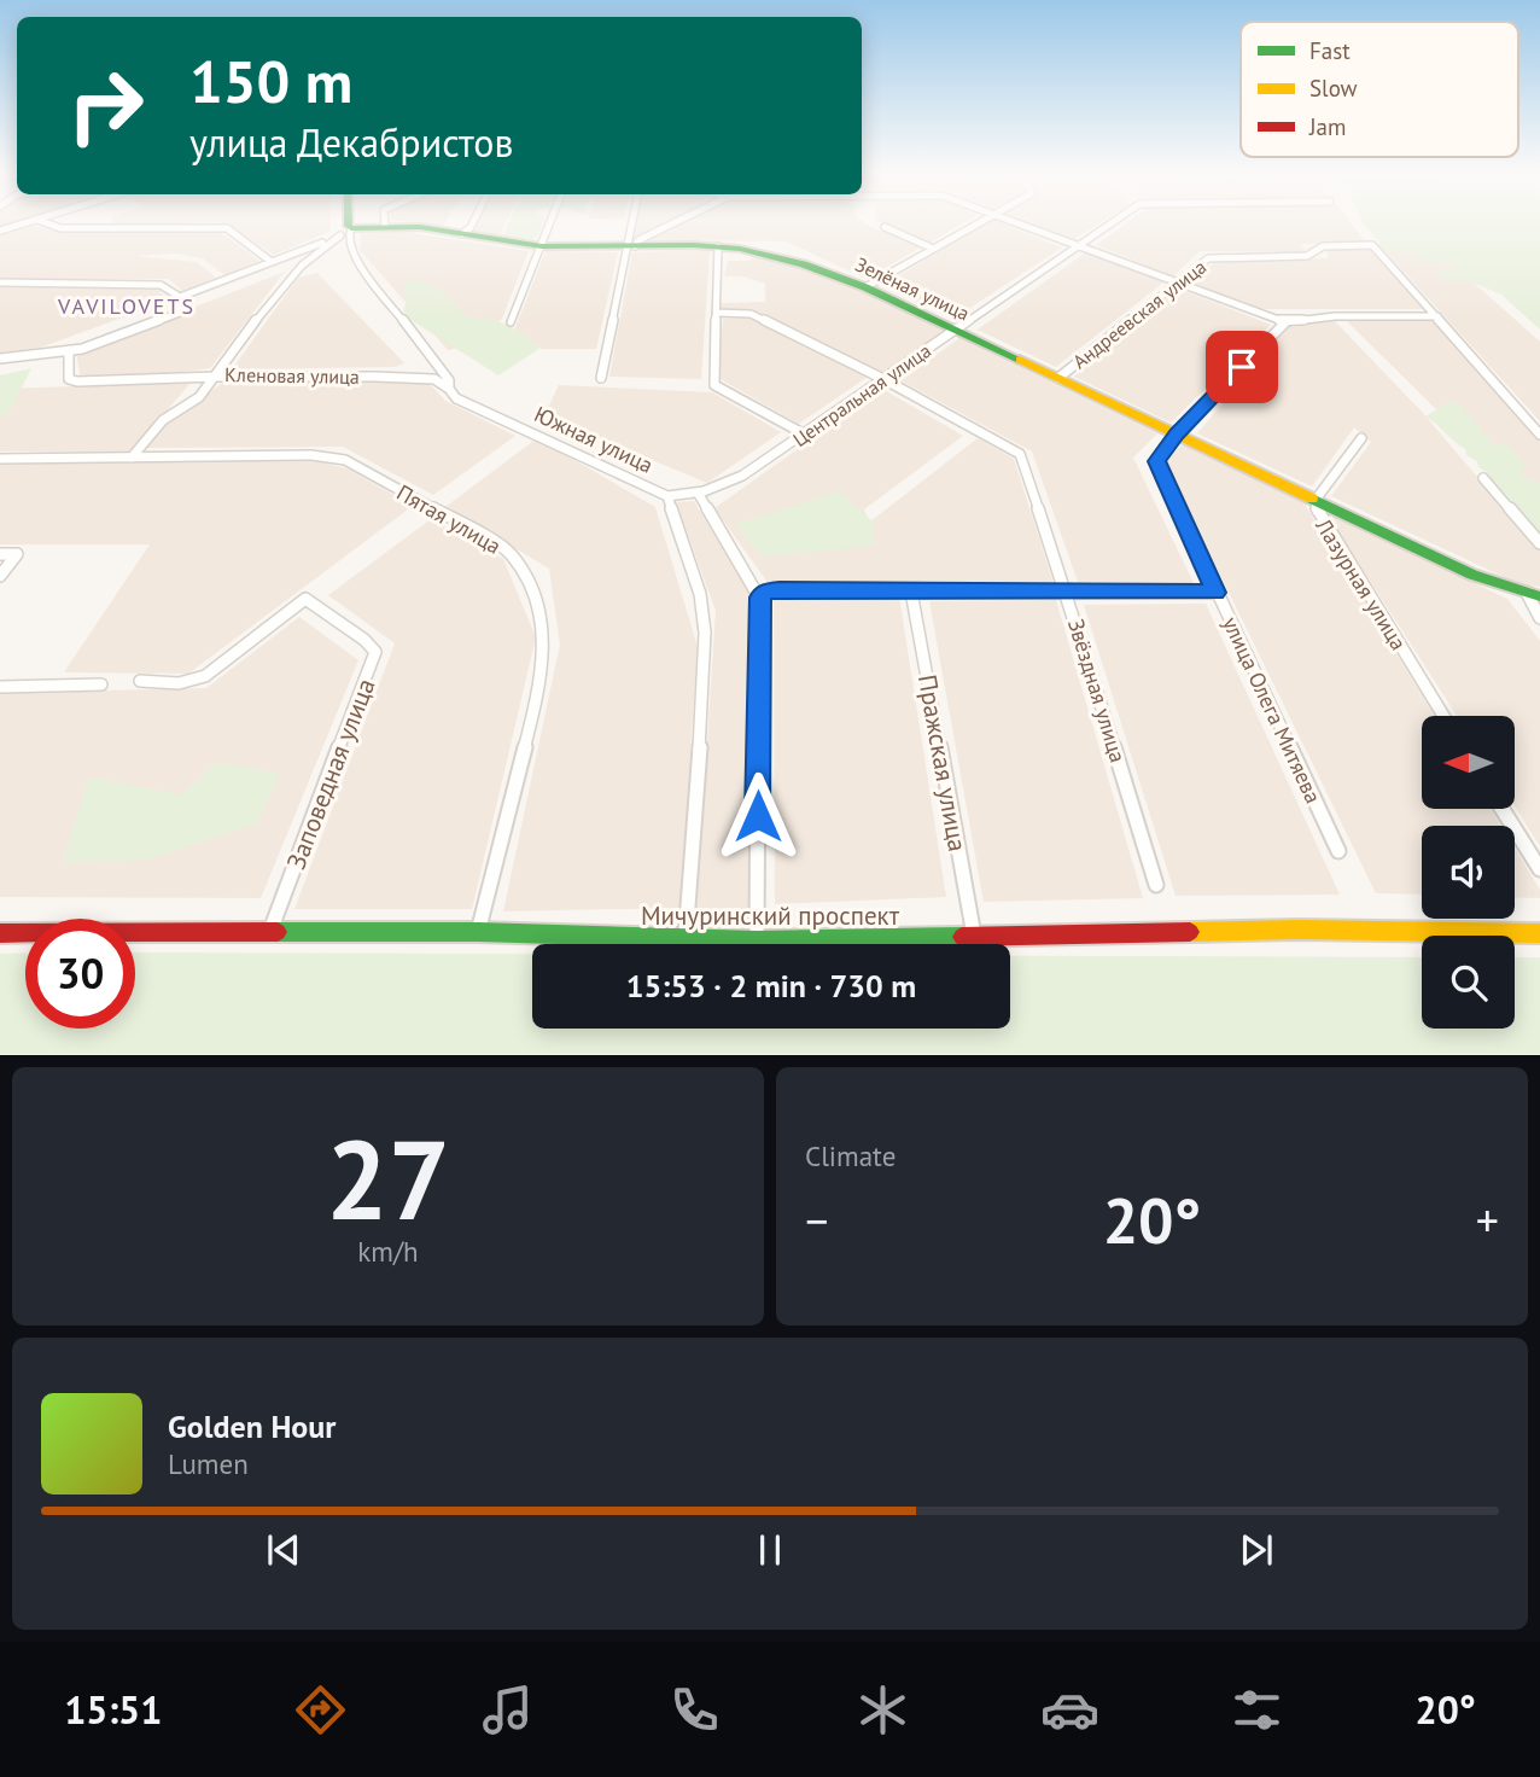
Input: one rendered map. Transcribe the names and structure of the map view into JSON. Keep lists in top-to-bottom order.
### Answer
{
  "streets": {
    "street": [
      "Зелёная улица",
      "Андреевская улица",
      "Кленовая улица",
      "Центральная улица",
      "Южная улица",
      "Пятая улица",
      "Лазурная улица",
      "Звёздная улица",
      "улица Олега Митяева",
      "Пражская улица",
      "Заповедная улица",
      "Мичуринский проспект"
    ]
  },
  "crossings": [
    ["Зелёная улица", "Андреевская улица"],
    ["Зелёная улица", "Кленовая улица"],
    ["Зелёная улица", "Центральная улица"],
    ["Зелёная улица", "Южная улица"],
    ["Зелёная улица", "Лазурная улица"],
    ["Зелёная улица", "улица Олега Митяева"],
    ["Кленовая улица", "Южная улица"],
    ["Центральная улица", "Южная улица"],
    ["Центральная улица", "Звёздная улица"],
    ["Южная улица", "Мичуринский проспект"],
    ["Пятая улица", "Мичуринский проспект"],
    ["Пражская улица", "Мичуринский проспект"],
    ["Заповедная улица", "Мичуринский проспект"]
  ],
  "districts": ["VAVILOVETS"],
  "legend": ["Fast", "Slow", "Jam"],
  "north": "left",
  "page": {
    "turn": ["150 m", "улица Декабристов"],
    "limit": "30",
    "trip": "15:53 · 2 min · 730 m",
    "tile": [
      ["27", "km/h"],
      "Climate"
    ],
    "heat": ["−", "20°", "+"],
    "song": ["Golden Hour", "Lumen"],
    "tabs": ["15:51", "20°"]
  }
}
